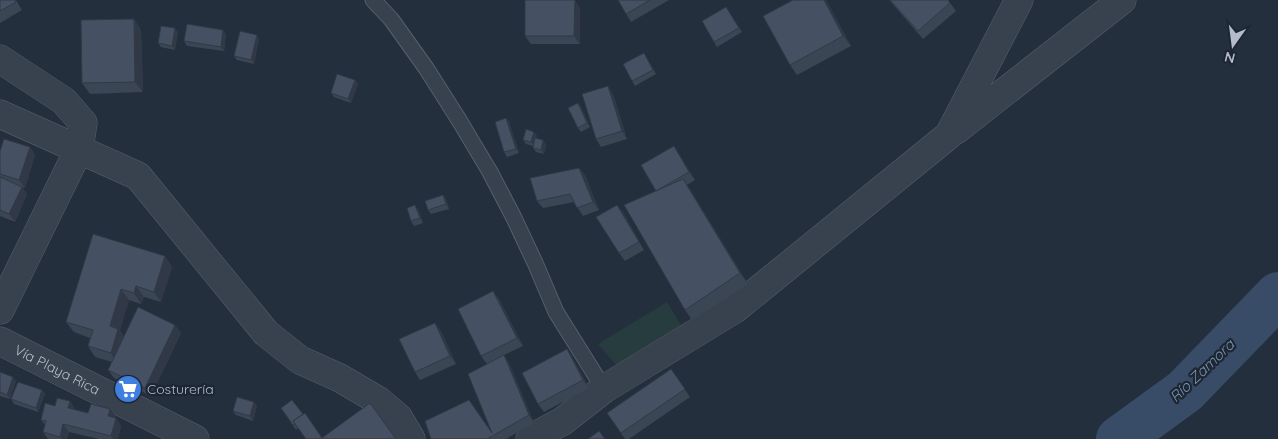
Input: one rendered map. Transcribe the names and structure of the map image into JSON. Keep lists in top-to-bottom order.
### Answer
{
  "streets": {
    "street": ["Vía Playa Rica"]
  },
  "water": ["Río Zamora"],
  "places": {
    "supermarket": ["Costurería"]
  },
  "north": "bottom"
}
